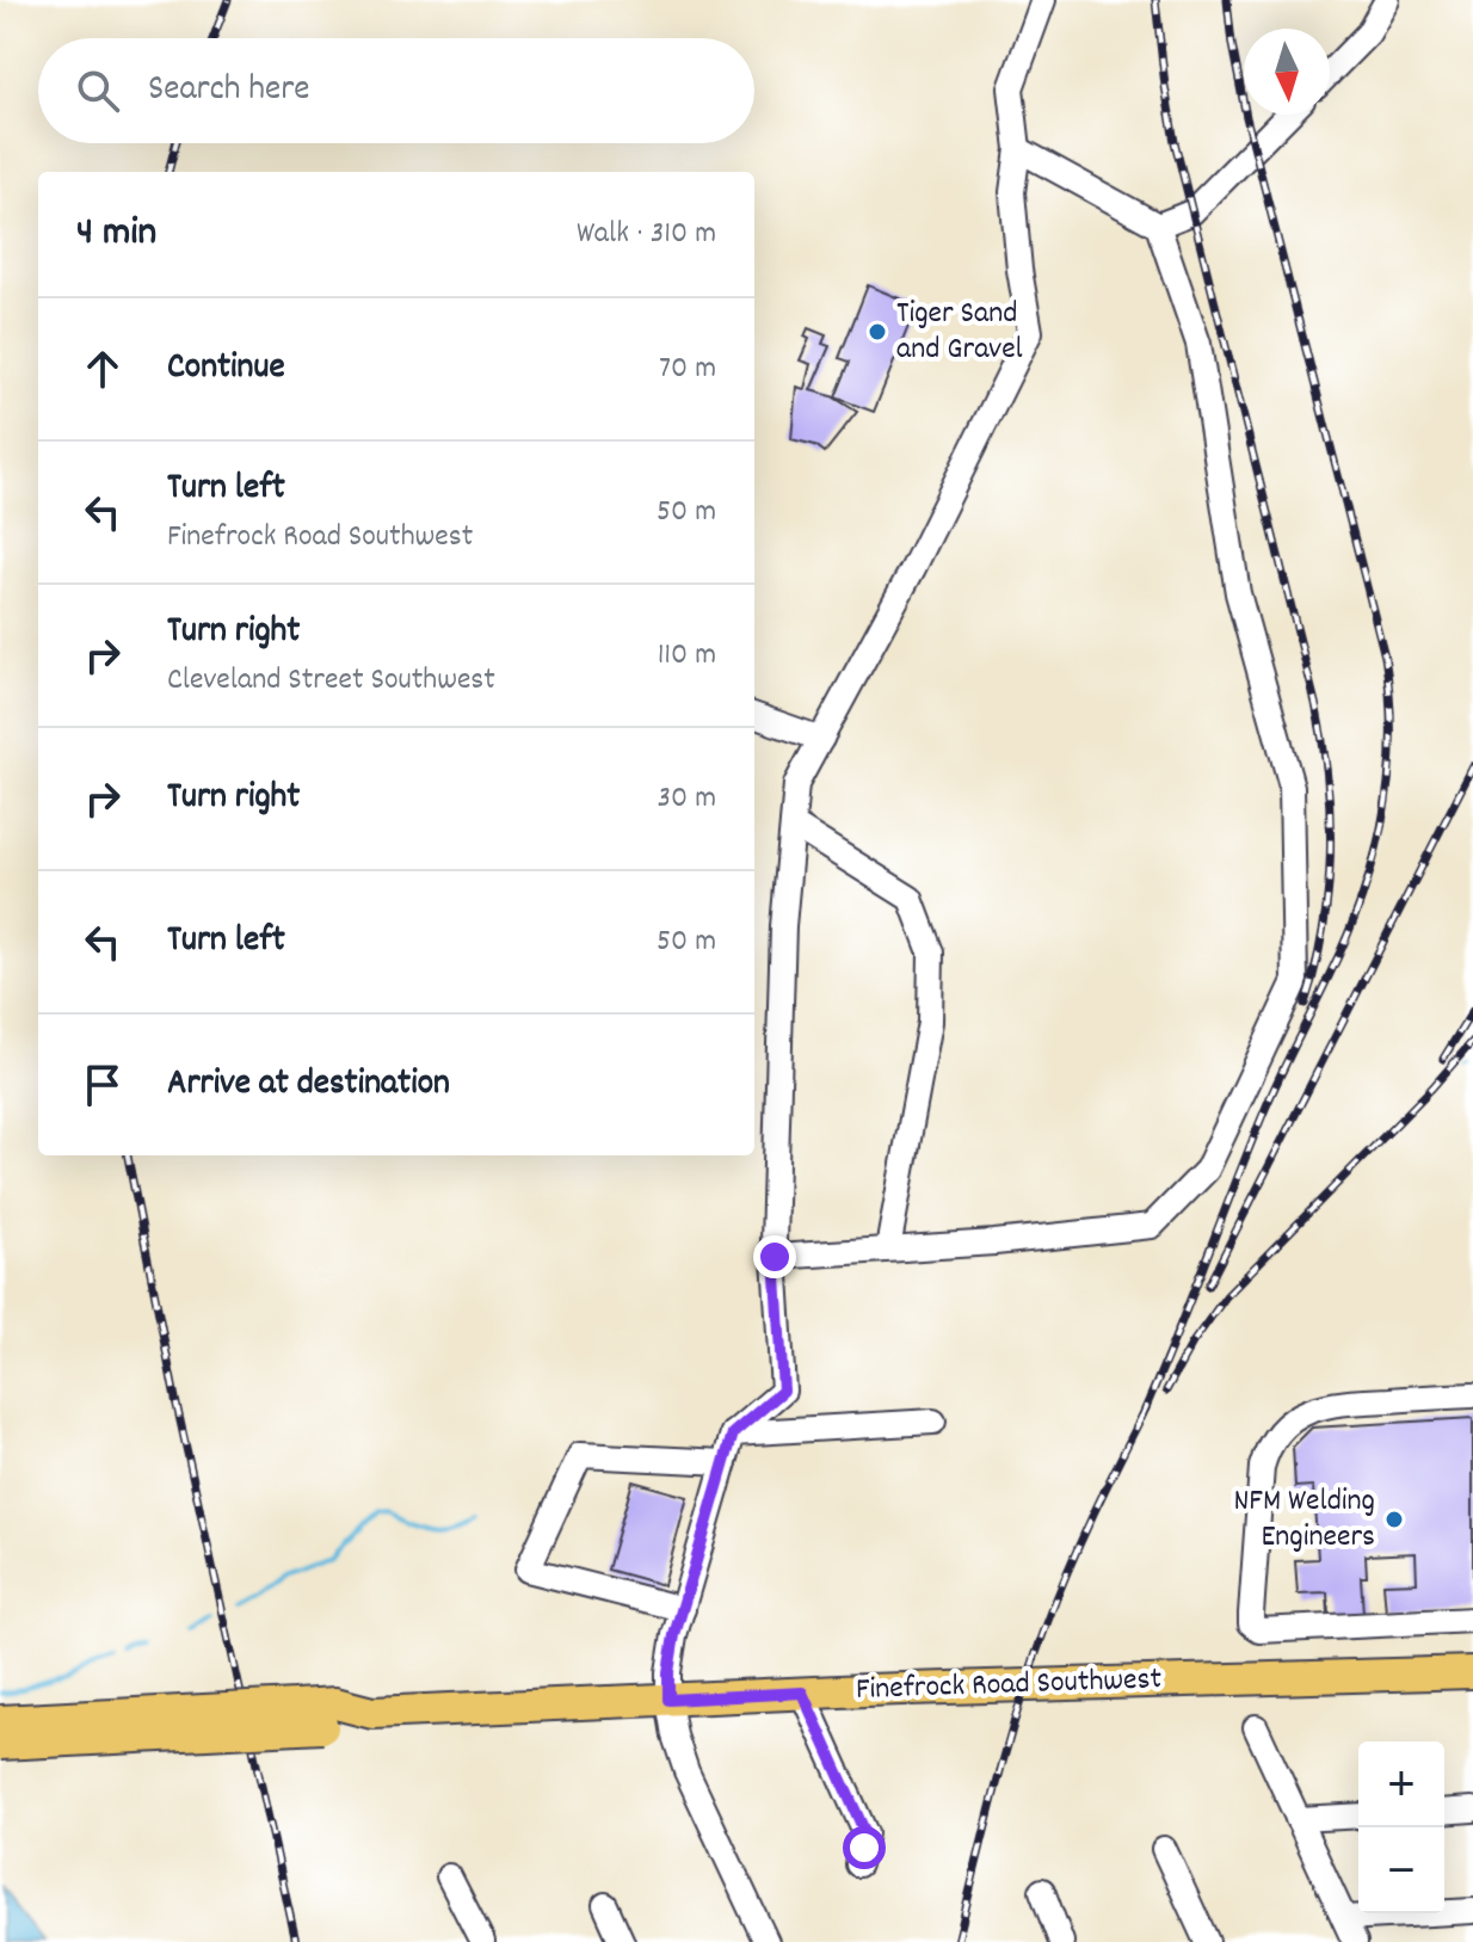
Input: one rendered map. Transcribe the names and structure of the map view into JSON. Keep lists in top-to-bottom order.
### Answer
{
  "streets": {
    "main road": ["Finefrock Road Southwest"]
  },
  "places": ["Tiger Sand and Gravel", "NFM Welding Engineers"],
  "north": "bottom",
  "page": {
    "search": "Search here",
    "heading": ["4 min", "Walk · 310 m"],
    "list": [
      ["Continue", "70 m"],
      ["Turn left", "Finefrock Road Southwest", "50 m"],
      ["Turn right", "Cleveland Street Southwest", "110 m"],
      ["Turn right", "30 m"],
      ["Turn left", "50 m"],
      "Arrive at destination"
    ],
    "map_buttons": ["+", "−"]
  }
}
